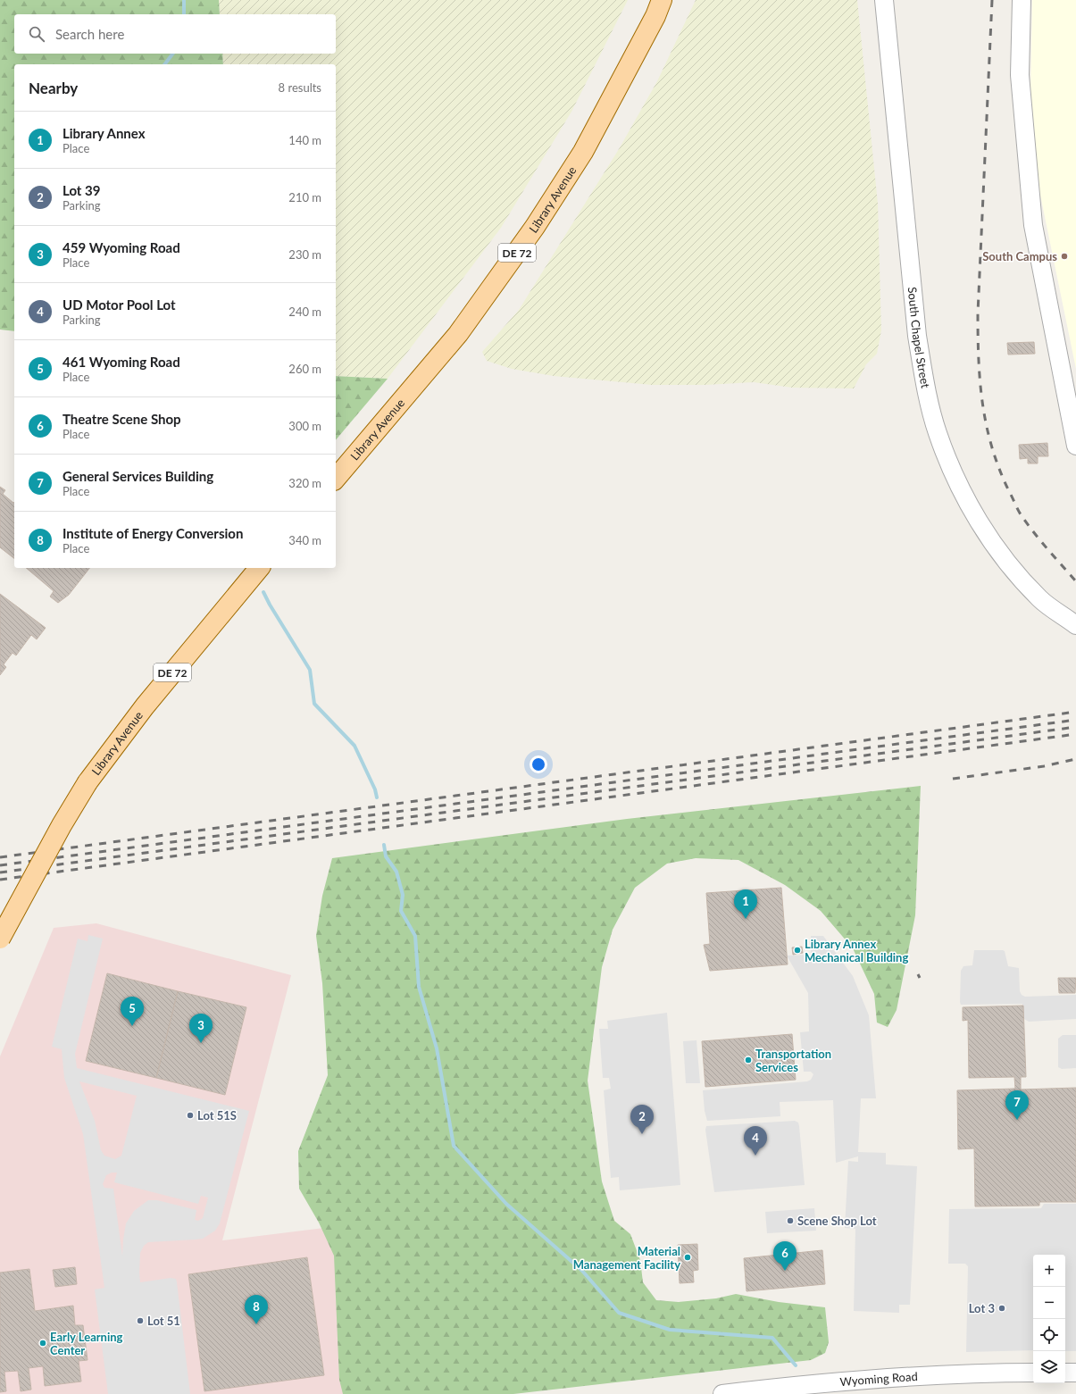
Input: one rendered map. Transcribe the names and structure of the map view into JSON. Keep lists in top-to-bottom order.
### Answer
{
  "streets": {
    "main road": ["Library Avenue", "DE 72"],
    "street": ["South Chapel Street", "Wyoming Road"]
  },
  "places": [
    "South Campus",
    "Library Annex Mechanical Building",
    "Transportation Services",
    "Lot 51S",
    "Scene Shop Lot",
    "Material Management Facility",
    "Lot 3",
    "Lot 51",
    "Early Learning Center"
  ],
  "page": {
    "search": "Search here",
    "heading": ["Nearby", "8 results"],
    "list": [
      {
        "mark": "1",
        "name": "Library Annex",
        "note": "Place",
        "value": "140 m"
      },
      {
        "mark": "2",
        "name": "Lot 39",
        "note": "Parking",
        "value": "210 m"
      },
      {
        "mark": "3",
        "name": "459 Wyoming Road",
        "note": "Place",
        "value": "230 m"
      },
      {
        "mark": "4",
        "name": "UD Motor Pool Lot",
        "note": "Parking",
        "value": "240 m"
      },
      {
        "mark": "5",
        "name": "461 Wyoming Road",
        "note": "Place",
        "value": "260 m"
      },
      {
        "mark": "6",
        "name": "Theatre Scene Shop",
        "note": "Place",
        "value": "300 m"
      },
      {
        "mark": "7",
        "name": "General Services Building",
        "note": "Place",
        "value": "320 m"
      },
      {
        "mark": "8",
        "name": "Institute of Energy Conversion",
        "note": "Place",
        "value": "340 m"
      }
    ],
    "pins": [
      "1",
      "5",
      "3",
      "7",
      "2",
      "4",
      "6",
      "8"
    ],
    "map_buttons": ["+", "−"]
  }
}
